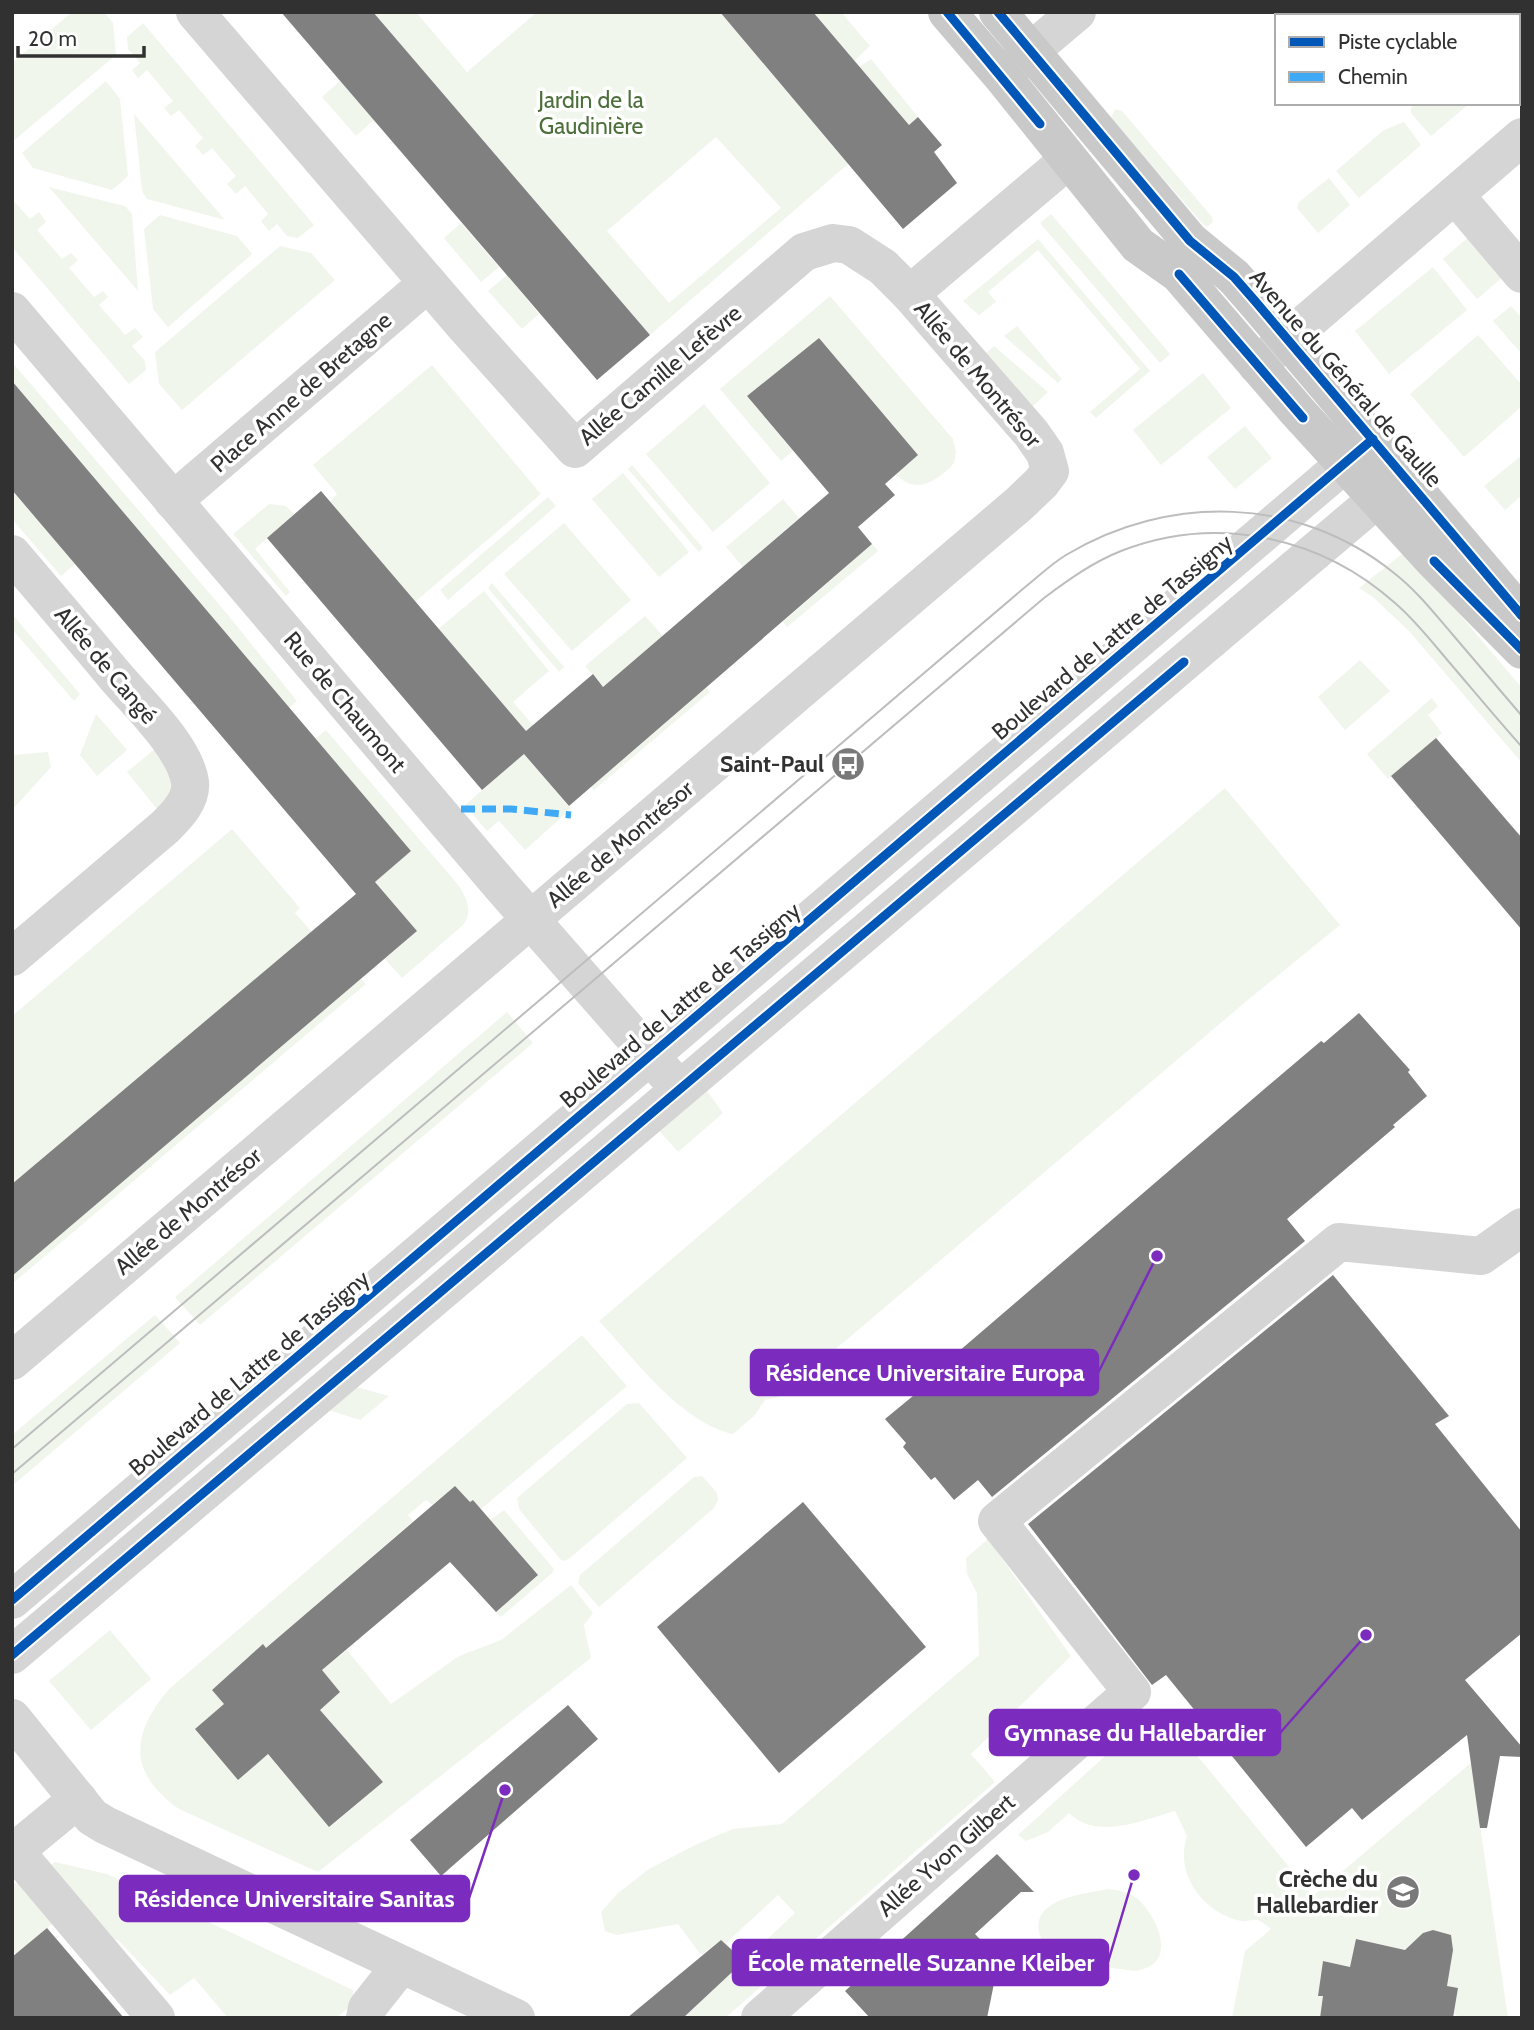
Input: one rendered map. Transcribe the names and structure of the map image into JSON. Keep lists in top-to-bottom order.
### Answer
{
  "streets": {
    "main road": ["Avenue du Général de Gaulle"],
    "street": [
      "Allée de Montrésor",
      "Allée Camille Lefèvre",
      "Place Anne de Bretagne",
      "Boulevard de Lattre de Tassigny",
      "Allée de Cangé",
      "Rue de Chaumont",
      "Allée Yvon Gilbert"
    ]
  },
  "crossings": [
    ["Allée de Montrésor", "Allée Camille Lefèvre"],
    ["Allée de Montrésor", "Rue de Chaumont"],
    ["Allée Camille Lefèvre", "Place Anne de Bretagne"],
    ["Avenue du Général de Gaulle", "Boulevard de Lattre de Tassigny"],
    ["Place Anne de Bretagne", "Rue de Chaumont"],
    ["Boulevard de Lattre de Tassigny", "Rue de Chaumont"]
  ],
  "parks": ["Jardin de la Gaudinière"],
  "places": {
    "bus stop": ["Saint-Paul"],
    "other": [
      "Résidence Universitaire Europa",
      "Gymnase du Hallebardier",
      "Résidence Universitaire Sanitas",
      "École maternelle Suzanne Kleiber"
    ],
    "school or university": ["Crèche du Hallebardier"]
  },
  "legend": ["Piste cyclable", "Chemin"],
  "scale_bar": "20 m"
}
